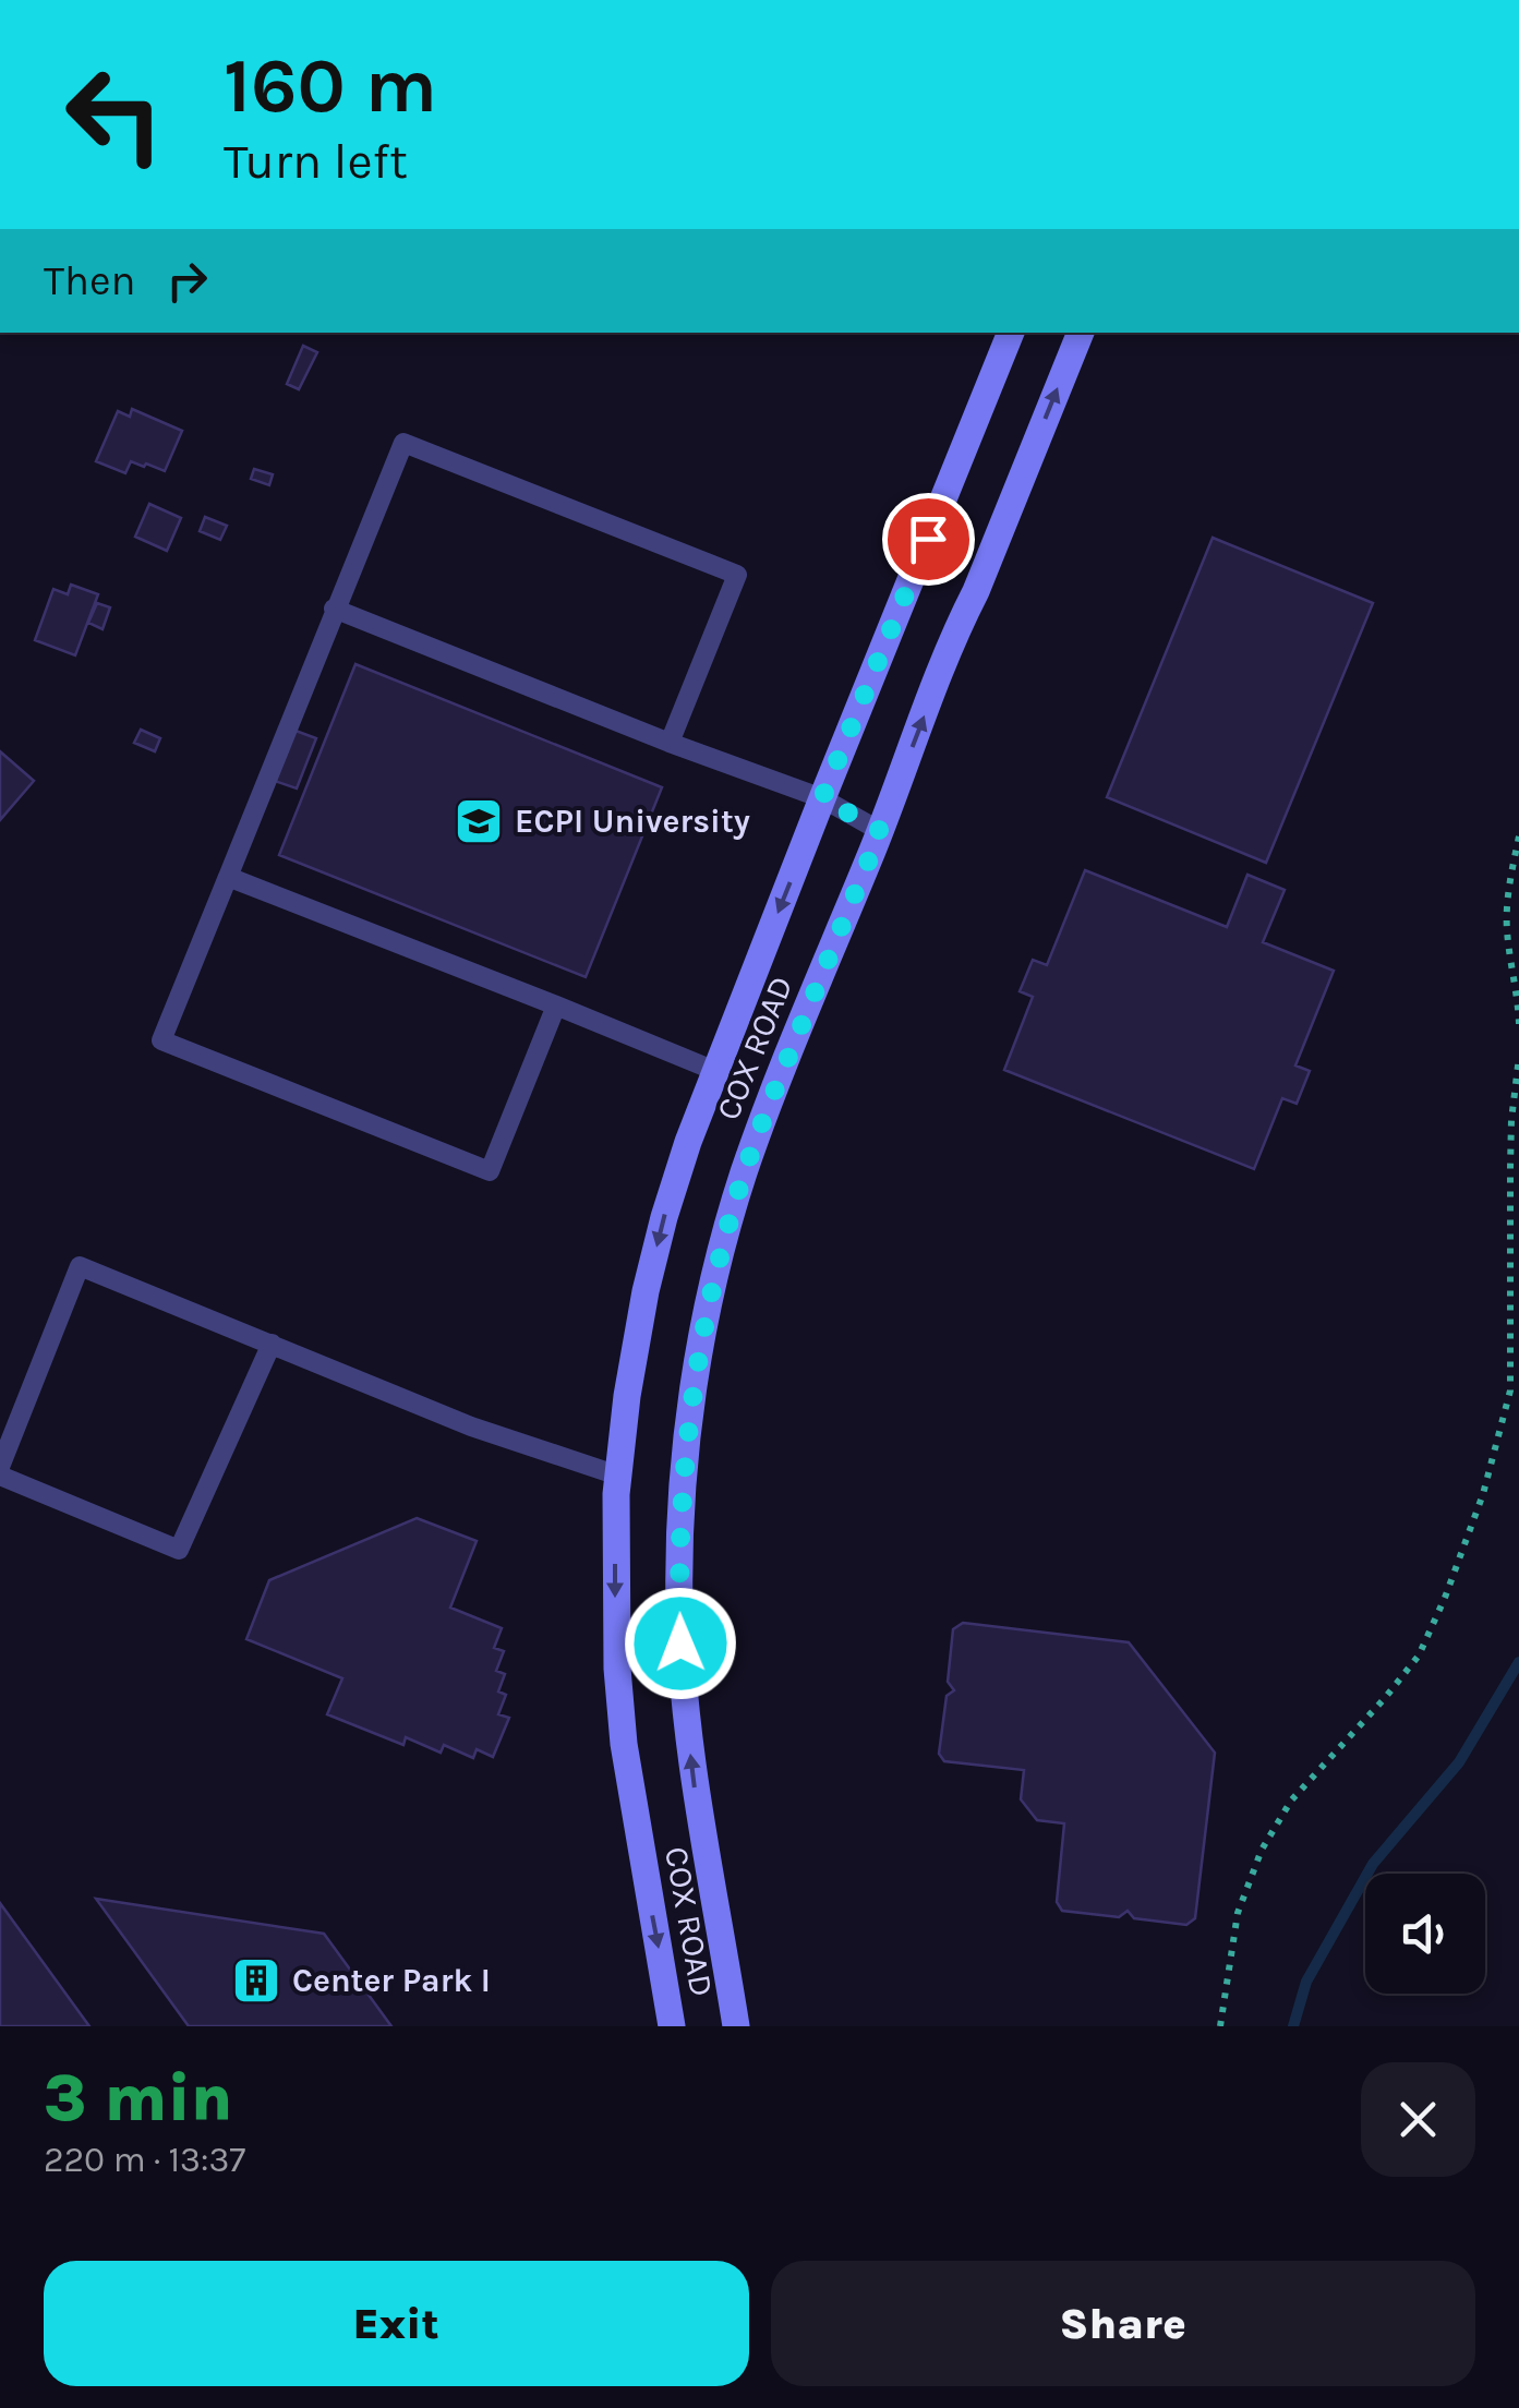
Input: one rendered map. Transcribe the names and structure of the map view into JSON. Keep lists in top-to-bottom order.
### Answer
{
  "streets": {
    "main road": ["COX ROAD"]
  },
  "places": {
    "school or university": ["ECPI University"],
    "building": ["Center Park I"]
  },
  "page": {
    "turn": ["160 m", "Turn left"],
    "then": "Then",
    "heading": ["3 min", "220 m · 13:37"],
    "buttons": ["Exit", "Share"]
  }
}
